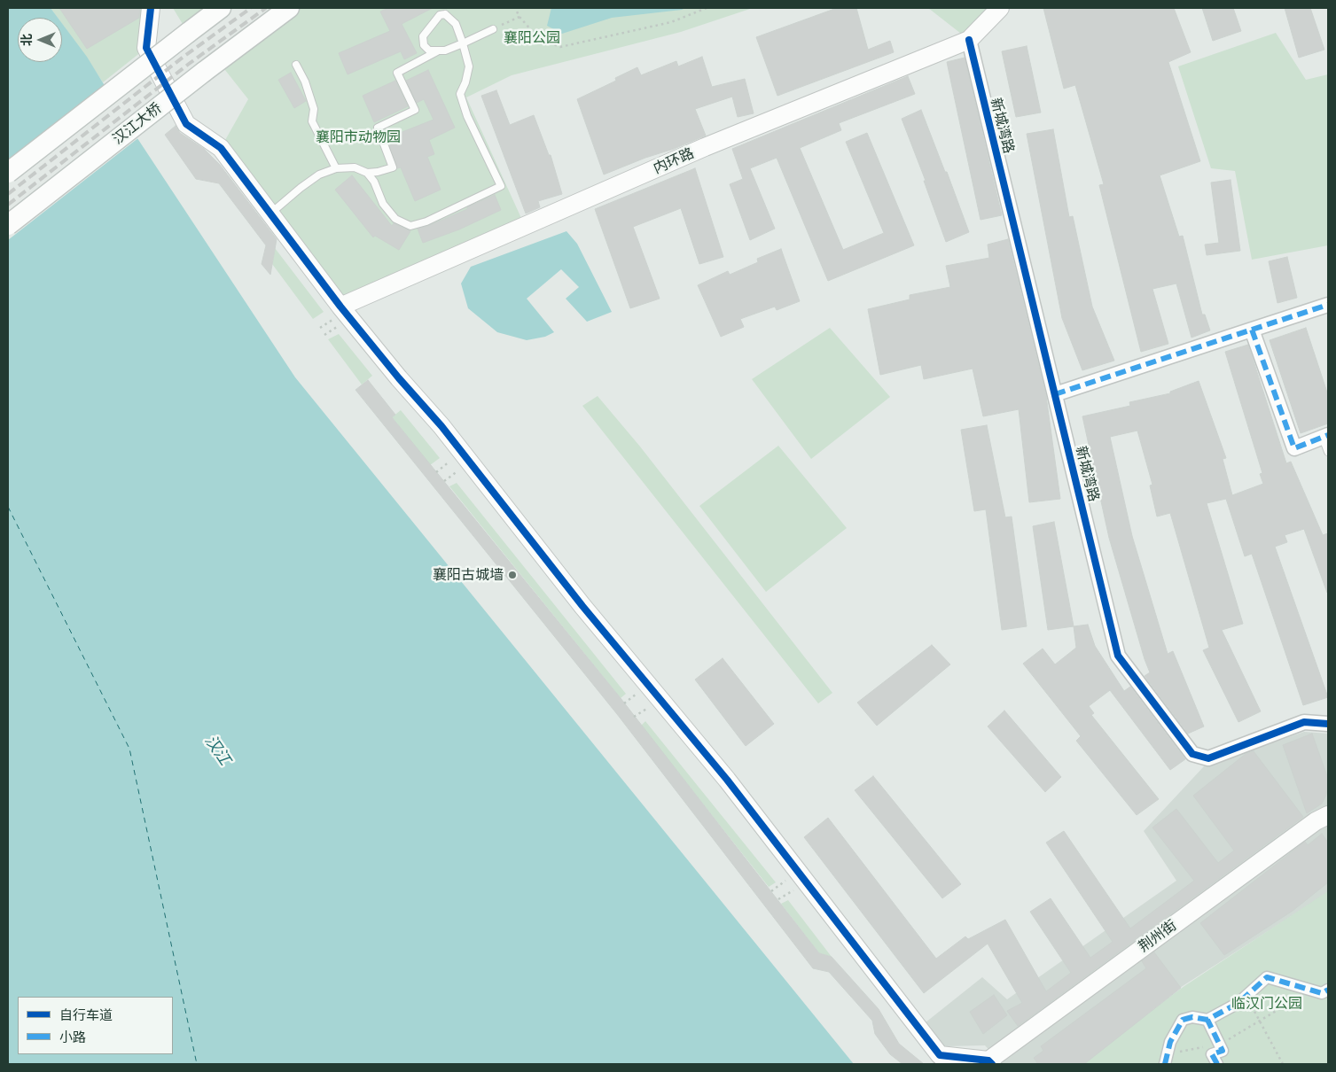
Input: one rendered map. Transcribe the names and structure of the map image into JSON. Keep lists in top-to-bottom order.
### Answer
{
  "streets": {
    "main road": ["汉江大桥"],
    "street": ["新城湾路", "内环路", "荆州街"]
  },
  "crossings": [
    ["新城湾路", "内环路"]
  ],
  "water": ["汉江"],
  "parks": ["襄阳公园", "襄阳市动物园", "临汉门公园"],
  "places": ["襄阳古城墙"],
  "legend": ["自行车道", "小路"],
  "north": "left"
}
